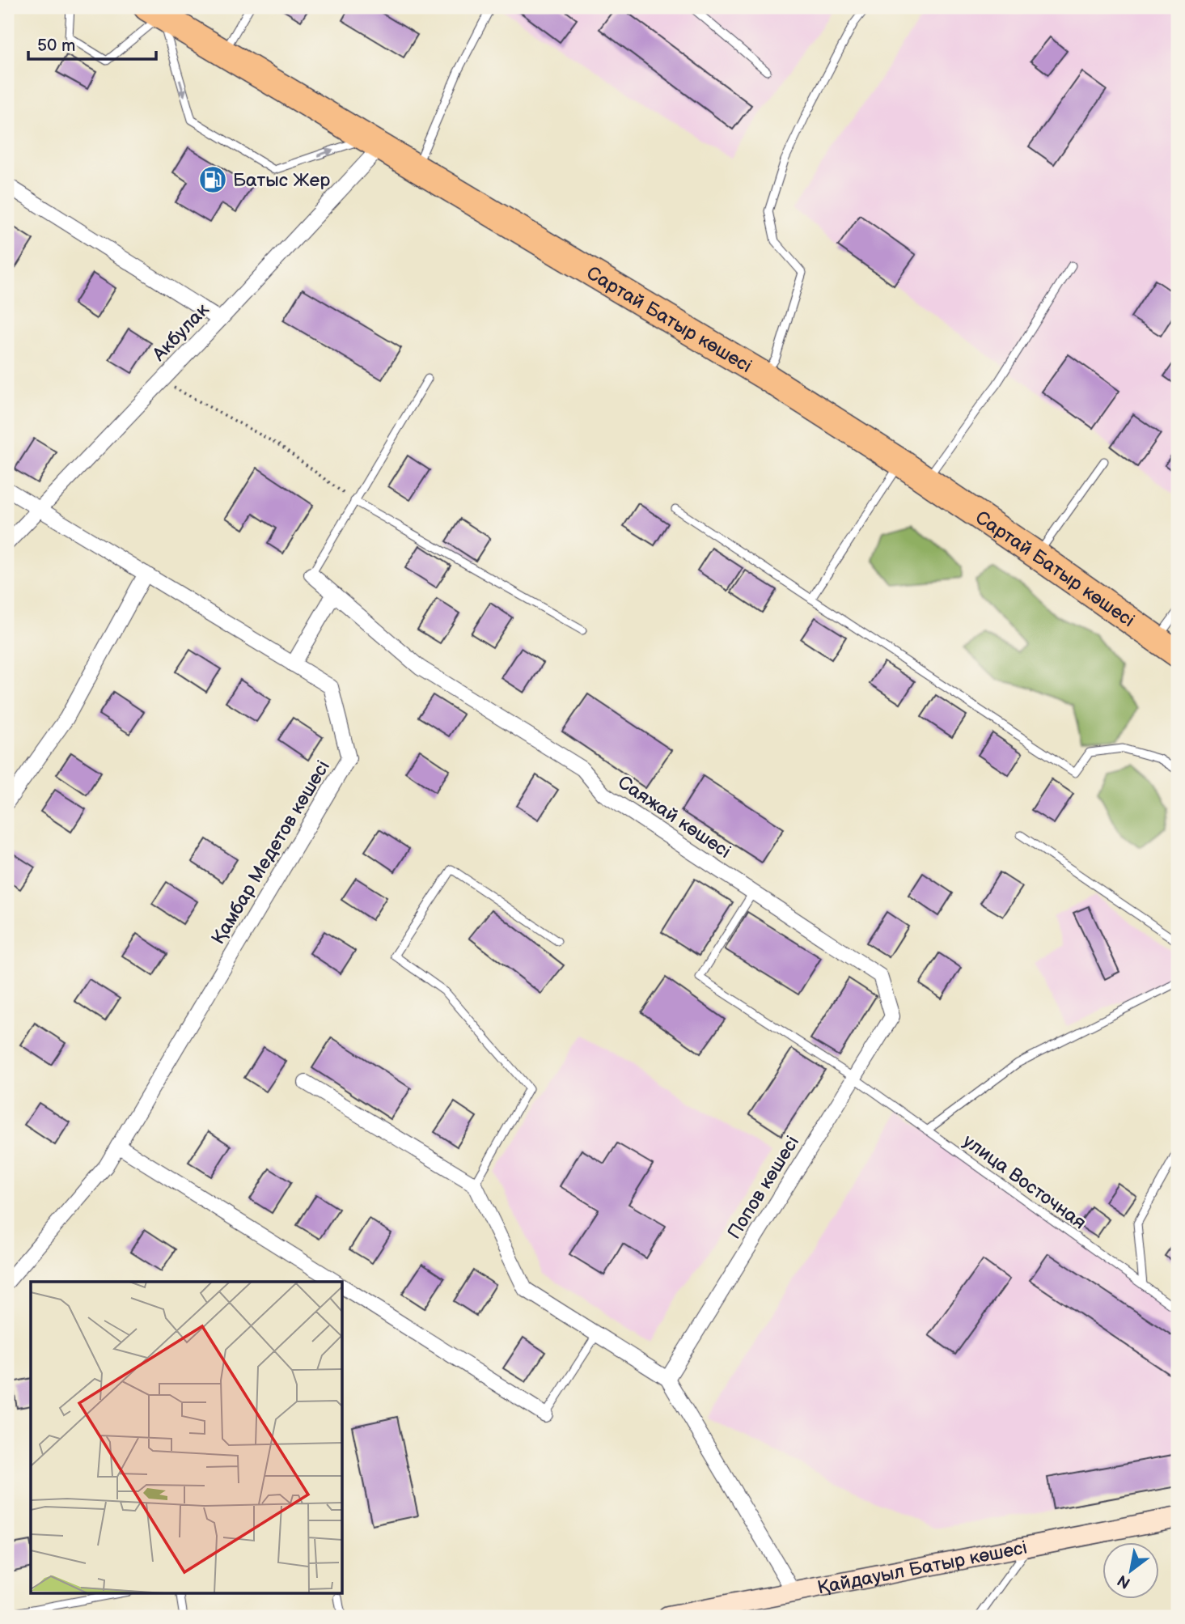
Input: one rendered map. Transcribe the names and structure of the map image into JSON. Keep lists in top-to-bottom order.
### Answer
{
  "streets": {
    "highway": ["Сартай Батыр көшесі"],
    "street": [
      "Акбулак",
      "Саяжай көшесі",
      "Қамбар Медетов көшесі",
      "Попов көшесі",
      "Қайдауыл Батыр көшесі"
    ],
    "lane": ["улица Восточная"]
  },
  "crossings": [
    ["Сартай Батыр көшесі", "Акбулак"],
    ["Акбулак", "Қамбар Медетов көшесі"],
    ["Саяжай көшесі", "улица Восточная"],
    ["Саяжай көшесі", "Попов көшесі"],
    ["улица Восточная", "Попов көшесі"]
  ],
  "places": {
    "fuel station": ["Батыс Жер"]
  },
  "scale_bar": "50 m",
  "north": "bottom left"
}
